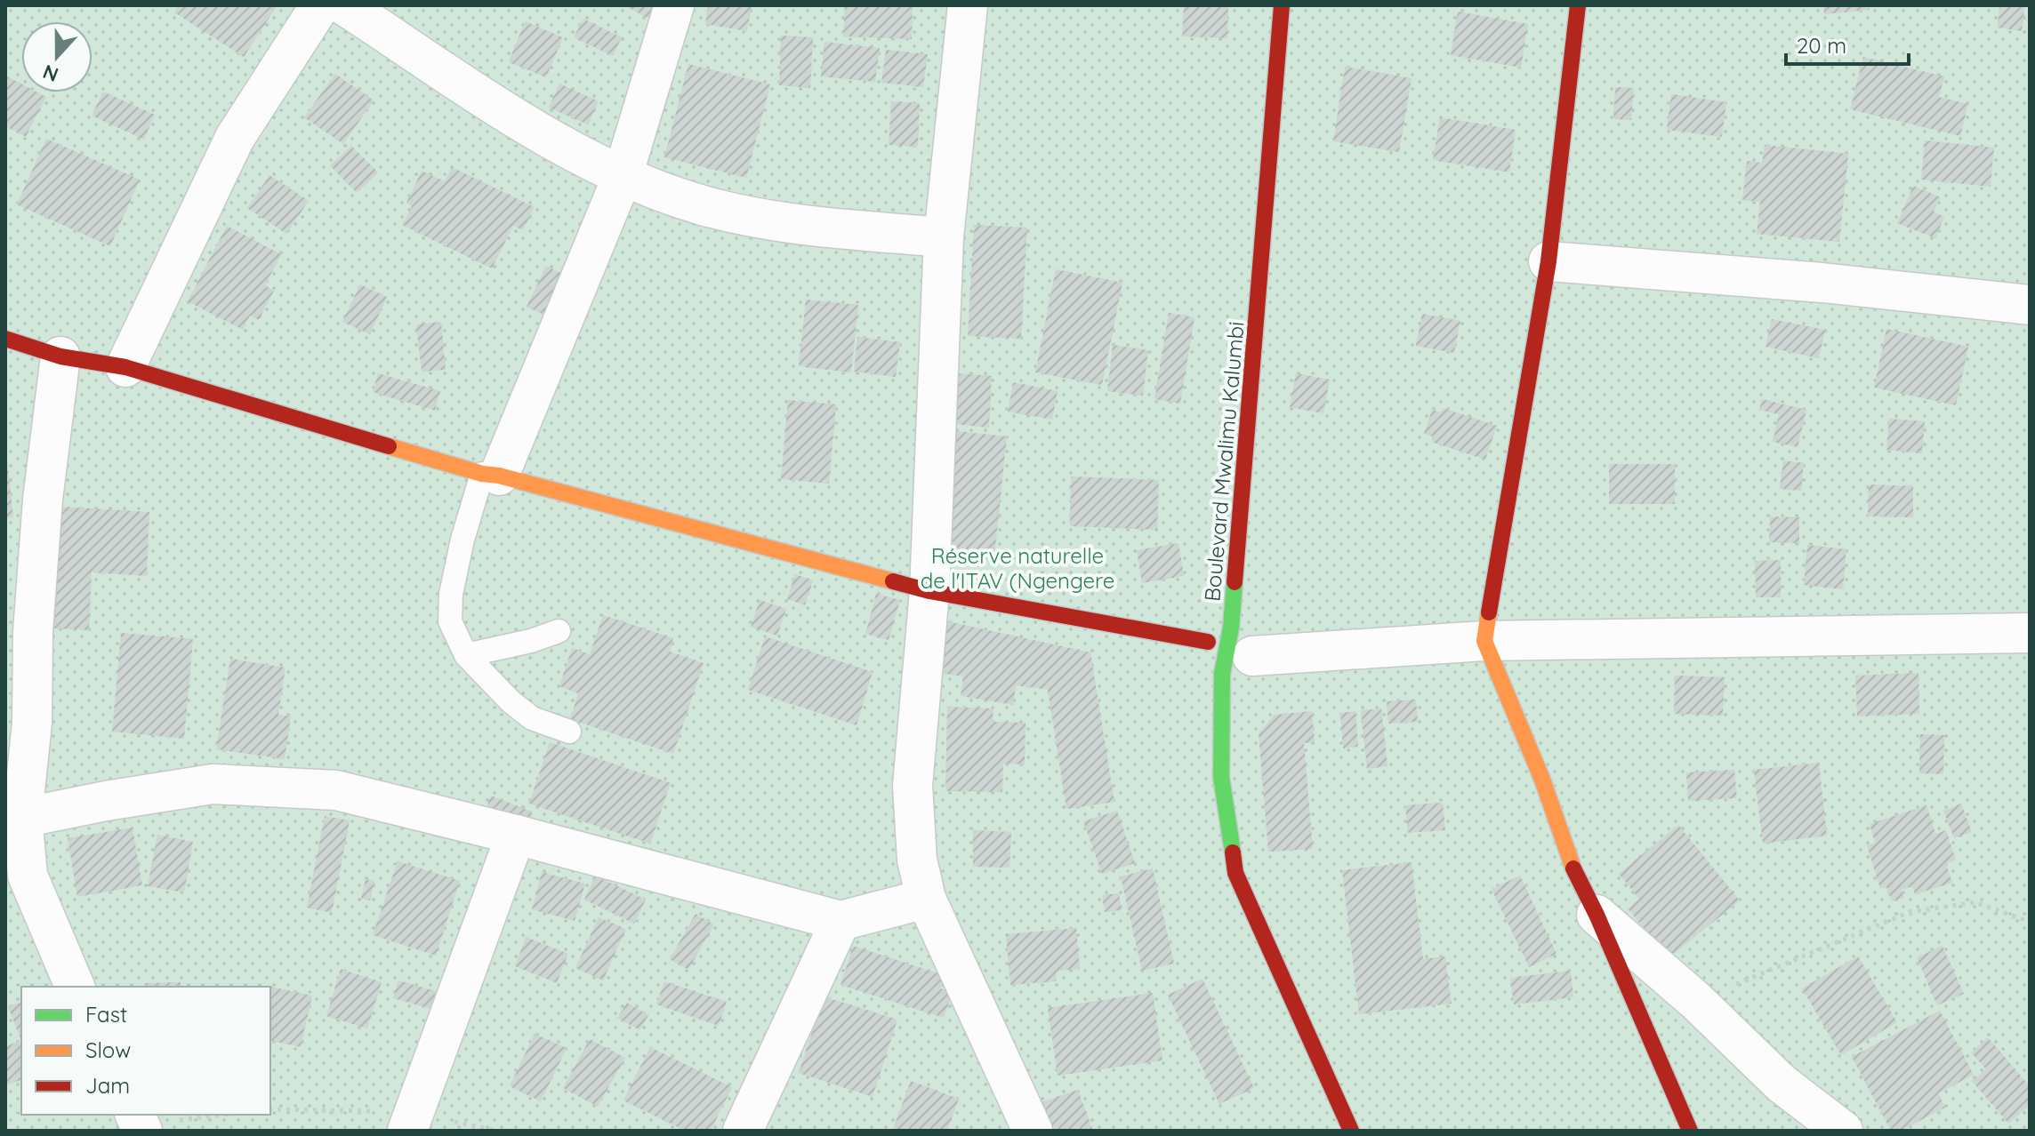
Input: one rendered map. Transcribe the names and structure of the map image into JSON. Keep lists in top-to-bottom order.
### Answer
{
  "streets": {
    "street": ["Boulevard Mwalimu Kalumbi"]
  },
  "parks": ["Réserve naturelle de l'ITAV (Ngengere"],
  "legend": ["Fast", "Slow", "Jam"],
  "scale_bar": "20 m",
  "north": "bottom"
}
